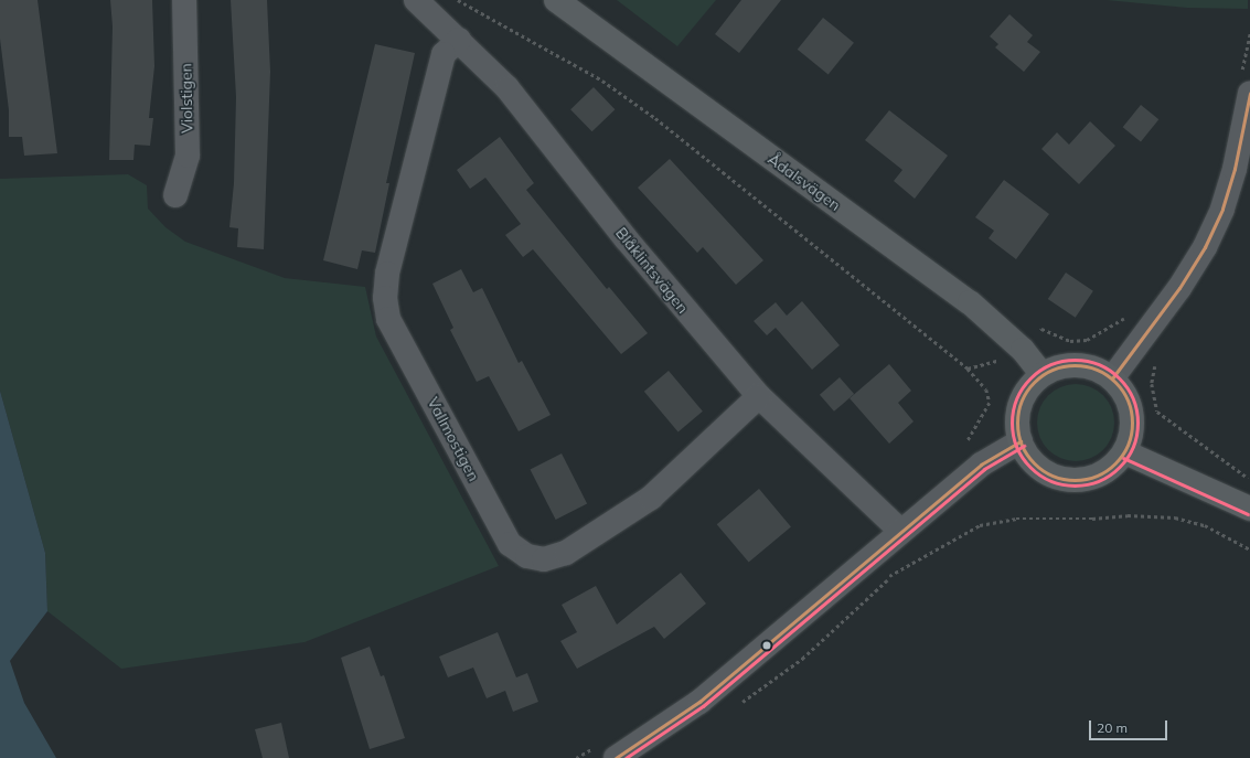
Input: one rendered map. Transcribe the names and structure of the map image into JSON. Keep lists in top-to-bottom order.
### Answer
{
  "streets": {
    "main road": ["Ådalsvägen"],
    "street": ["Violstigen", "Blåklintsvägen", "Vallmostigen"]
  },
  "crossings": [
    ["Blåklintsvägen", "Vallmostigen"]
  ],
  "scale_bar": "20 m"
}
